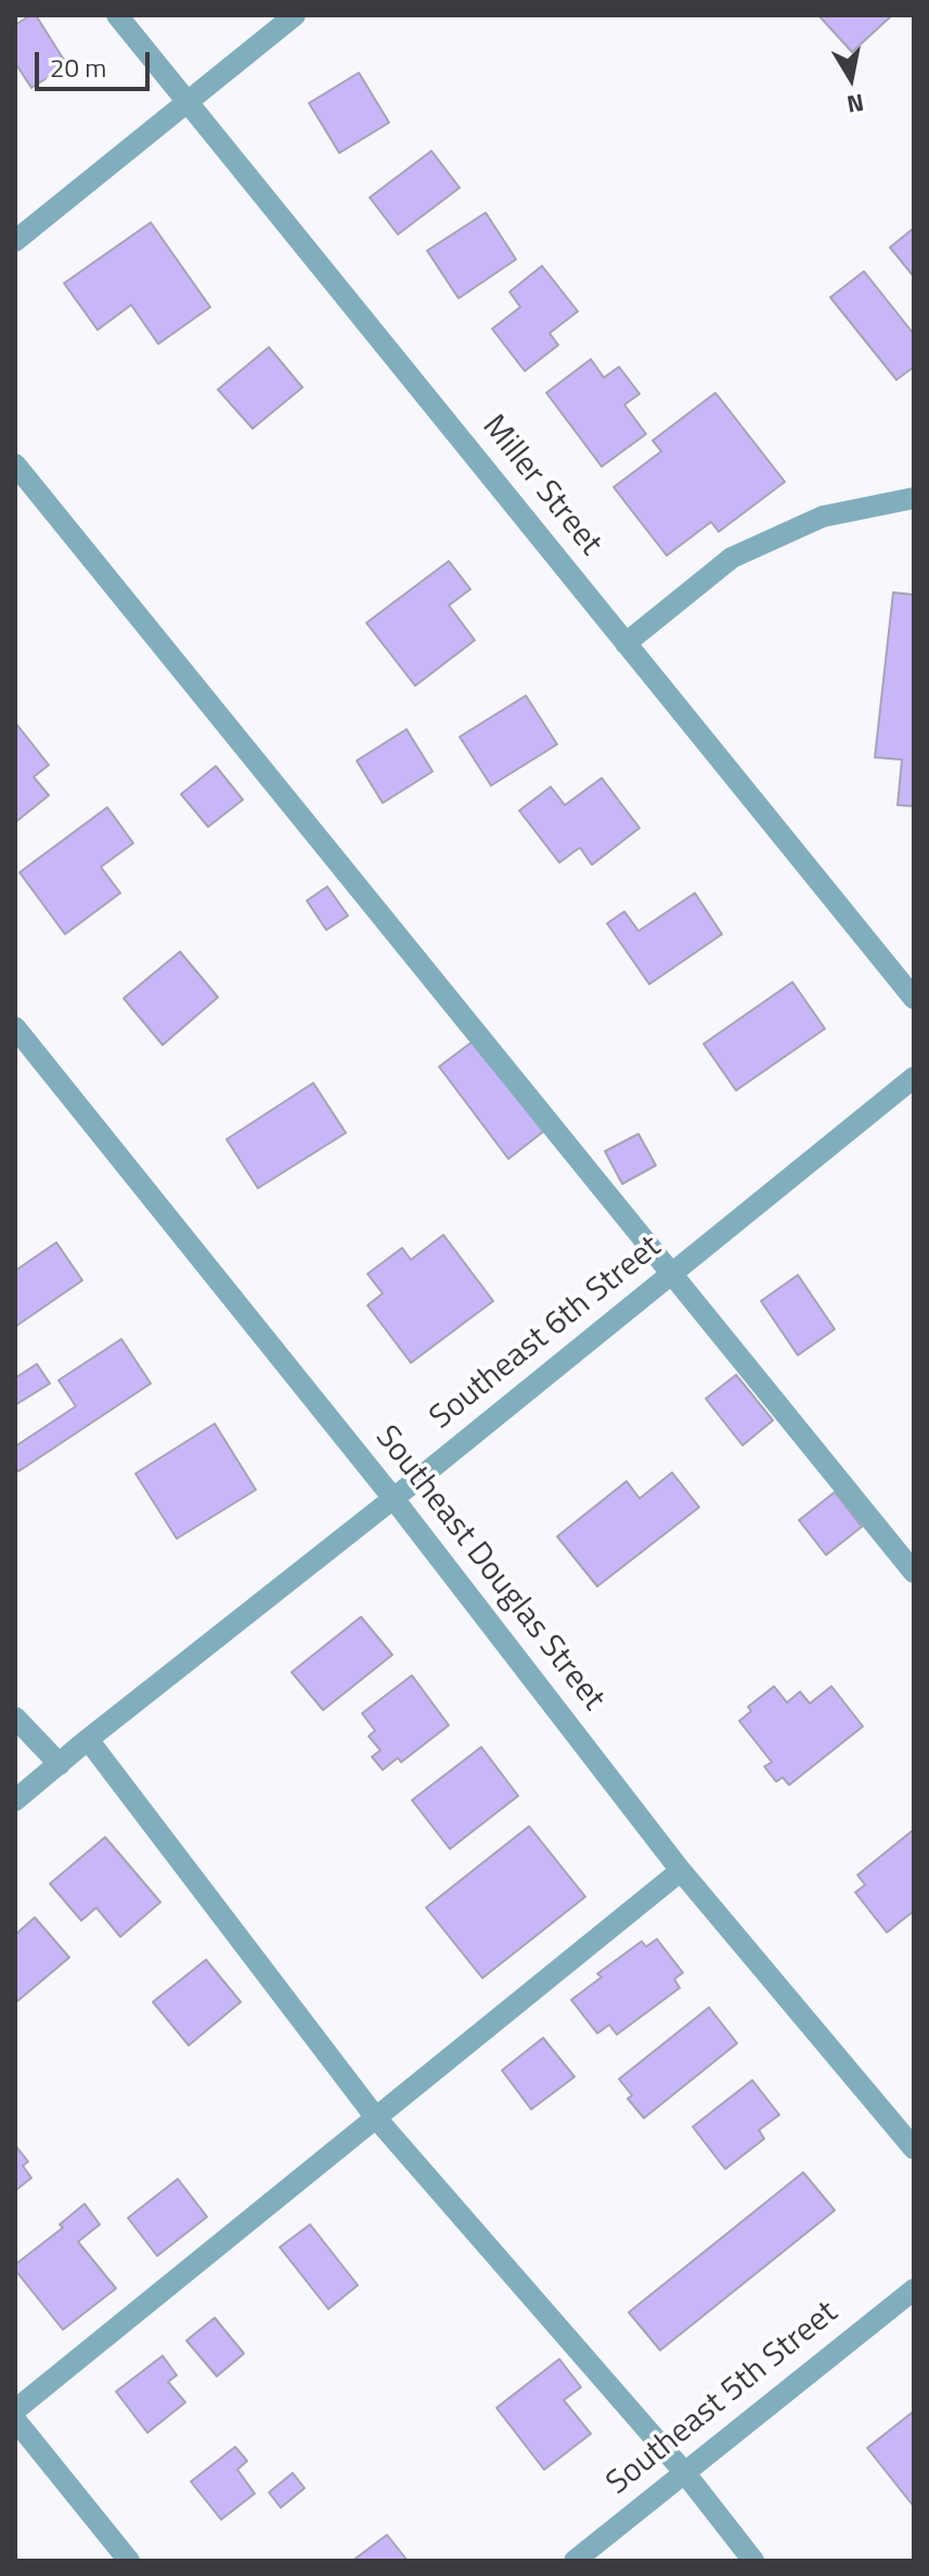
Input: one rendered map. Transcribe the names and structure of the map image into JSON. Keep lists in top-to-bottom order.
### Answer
{
  "streets": {
    "street": [
      "Miller Street",
      "Southeast 6th Street",
      "Southeast Douglas Street",
      "Southeast 5th Street"
    ]
  },
  "crossings": [
    ["Southeast 6th Street", "Southeast Douglas Street"]
  ],
  "scale_bar": "20 m",
  "north": "bottom"
}
